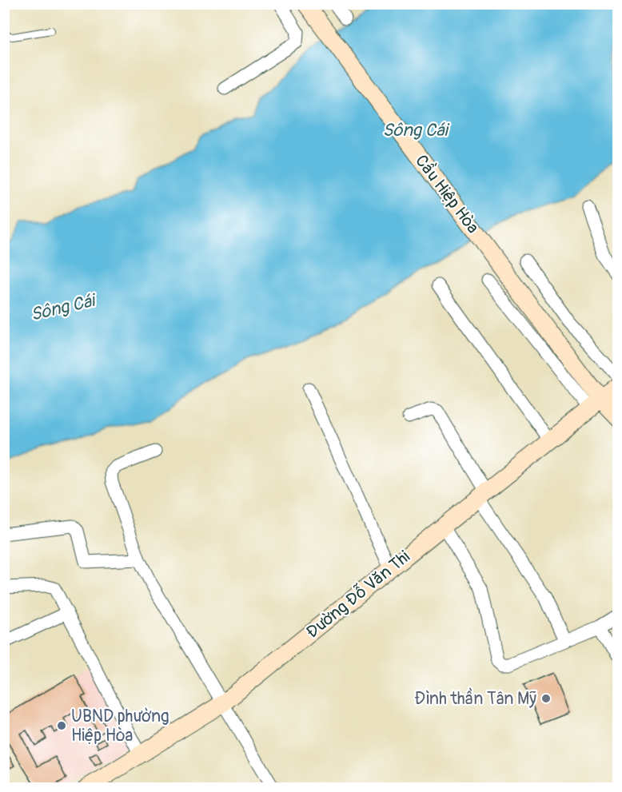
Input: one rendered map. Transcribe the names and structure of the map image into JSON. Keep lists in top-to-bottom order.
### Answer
{
  "streets": {
    "street": ["Cầu Hiệp Hòa", "Đường Đỗ Văn Thi"]
  },
  "crossings": [
    ["Cầu Hiệp Hòa", "Đường Đỗ Văn Thi"]
  ],
  "water": ["Sông Cái"],
  "places": ["Đình thần Tân Mỹ", "UBND phường Hiệp Hòa"]
}
